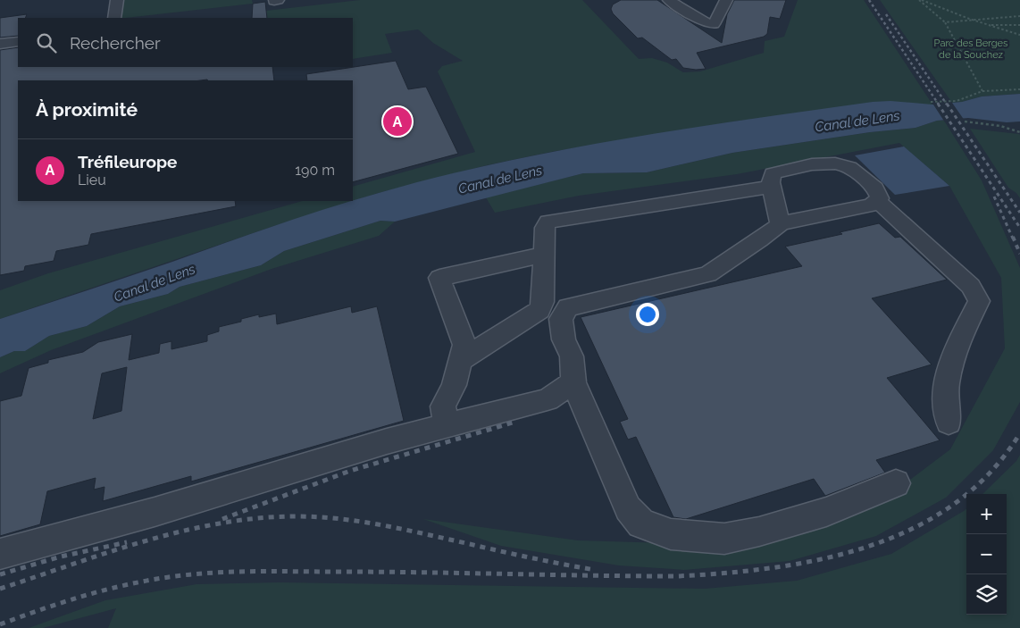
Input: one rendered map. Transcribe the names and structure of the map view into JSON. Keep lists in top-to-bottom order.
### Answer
{
  "water": ["Canal de Lens"],
  "parks": ["Parc des Berges de la Souchez"],
  "page": {
    "search": "Rechercher",
    "heading": "À proximité",
    "pins": "A",
    "list": [
      {
        "mark": "A",
        "name": "Tréfileurope",
        "note": "Lieu",
        "value": "190 m"
      }
    ],
    "map_buttons": ["+", "−"]
  }
}
